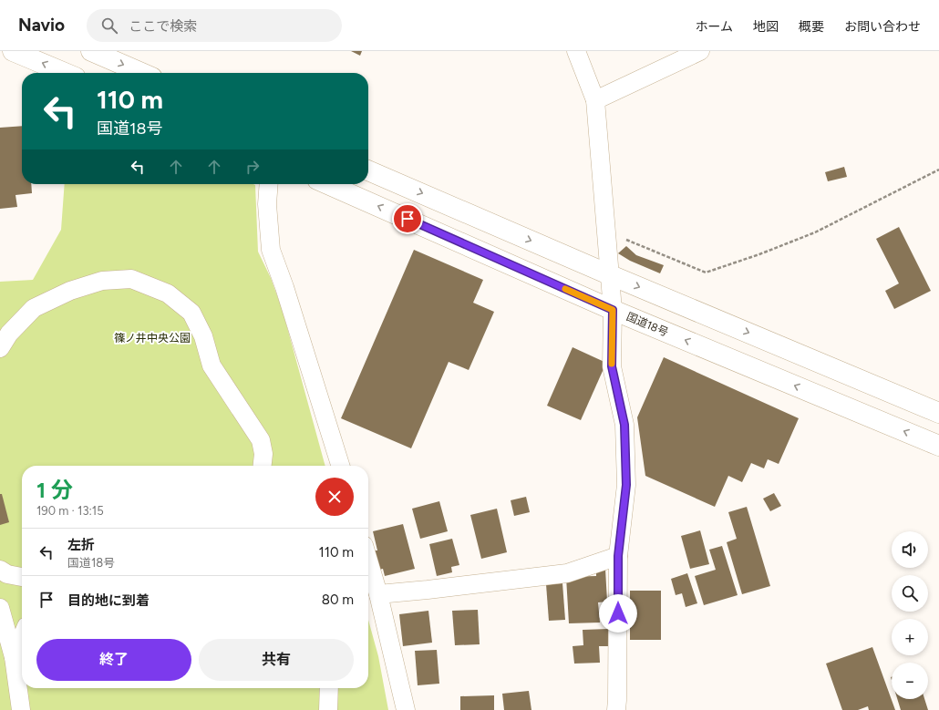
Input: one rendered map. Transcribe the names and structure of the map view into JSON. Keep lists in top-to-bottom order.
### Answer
{
  "streets": {
    "highway": ["国道18号"]
  },
  "parks": ["篠ノ井中央公園"],
  "page": {
    "header": "Navio",
    "search": "ここで検索",
    "nav": [
      "ホーム",
      "地図",
      "概要",
      "お問い合わせ"
    ],
    "turn": ["110 m", "国道18号"],
    "heading": ["1 分", "190 m · 13:15"],
    "list": [
      {
        "name": "左折",
        "note": "国道18号",
        "value": "110 m"
      },
      {
        "name": "目的地に到着",
        "value": "80 m"
      }
    ],
    "map_buttons": ["+", "−"],
    "buttons": ["終了", "共有"]
  }
}
